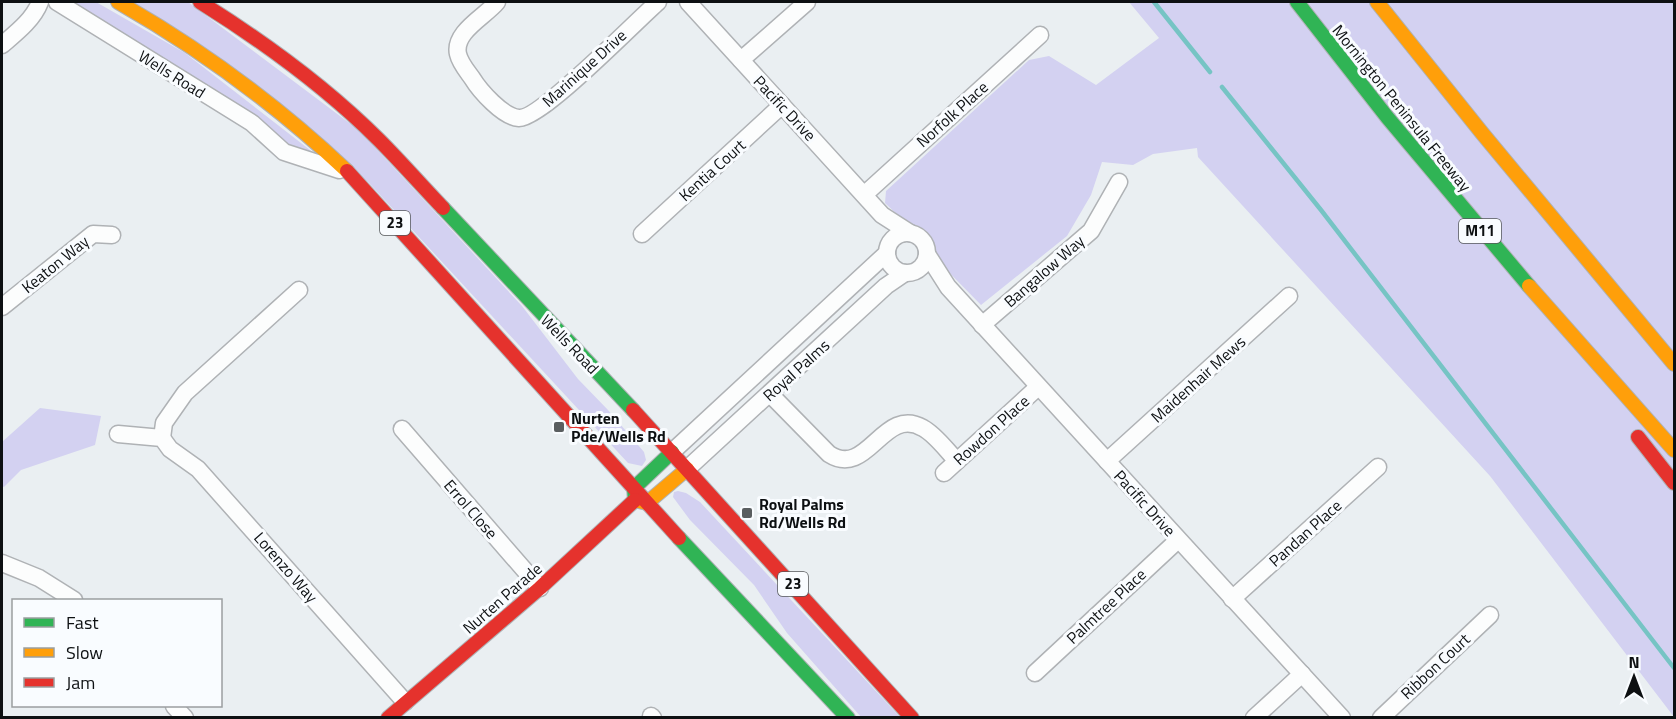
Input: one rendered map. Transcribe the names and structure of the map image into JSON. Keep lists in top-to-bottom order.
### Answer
{
  "streets": {
    "main road": [
      "Wells Road",
      "Mornington Peninsula Freeway",
      "23",
      "M11",
      "Nurten Parade"
    ],
    "street": [
      "Marinique Drive",
      "Pacific Drive",
      "Norfolk Place",
      "Kentia Court",
      "Keaton Way",
      "Bangalow Way",
      "Royal Palms",
      "Maidenhair Mews",
      "Rowdon Place",
      "Errol Close",
      "Pandan Place",
      "Lorenzo Way",
      "Palmtree Place",
      "Ribbon Court"
    ]
  },
  "crossings": [
    ["Wells Road", "Royal Palms"],
    ["Wells Road", "Nurten Parade"],
    ["Pacific Drive", "Norfolk Place"],
    ["Pacific Drive", "Kentia Court"],
    ["Pacific Drive", "Bangalow Way"],
    ["Pacific Drive", "Royal Palms"],
    ["Pacific Drive", "Maidenhair Mews"],
    ["Pacific Drive", "Rowdon Place"],
    ["Pacific Drive", "Pandan Place"],
    ["Pacific Drive", "Palmtree Place"],
    ["Royal Palms", "Nurten Parade"],
    ["Errol Close", "Nurten Parade"],
    ["Lorenzo Way", "Nurten Parade"]
  ],
  "places": {
    "transit": ["Nurten Pde/Wells Rd", "Royal Palms Rd/Wells Rd"]
  },
  "legend": ["Fast", "Slow", "Jam"],
  "north": "top"
}
